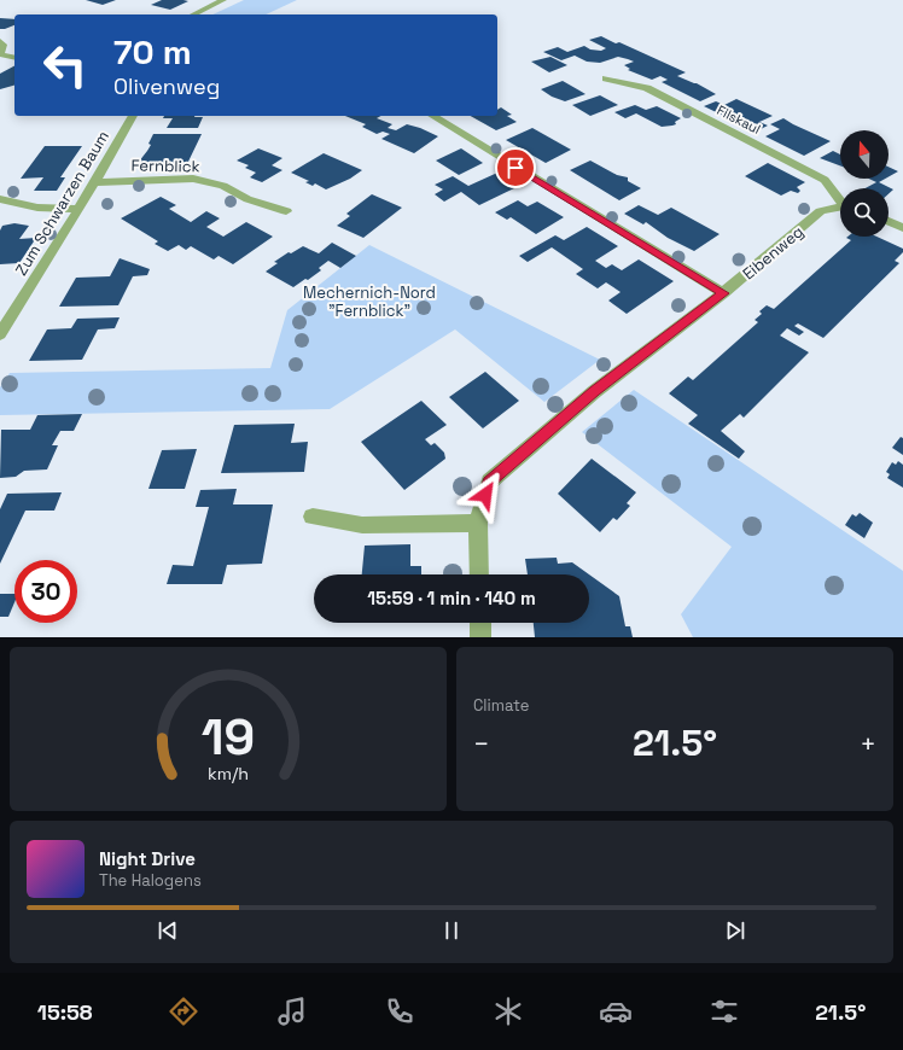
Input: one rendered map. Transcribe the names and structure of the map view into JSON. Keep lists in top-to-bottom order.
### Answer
{
  "streets": {
    "street": [
      "Filskaul",
      "Fernblick",
      "Zum Schwarzen Baum",
      "Eibenweg"
    ]
  },
  "crossings": [
    ["Fernblick", "Zum Schwarzen Baum"]
  ],
  "parks": ["Mechernich-Nord \"Fernblick\""],
  "north": "top",
  "page": {
    "turn": ["70 m", "Olivenweg"],
    "limit": "30",
    "trip": "15:59 · 1 min · 140 m",
    "tile": "Climate",
    "heat": ["−", "21.5°", "+"],
    "song": ["Night Drive", "The Halogens"],
    "tabs": ["15:58", "21.5°"],
    "gauge": ["19", "km/h"]
  }
}
